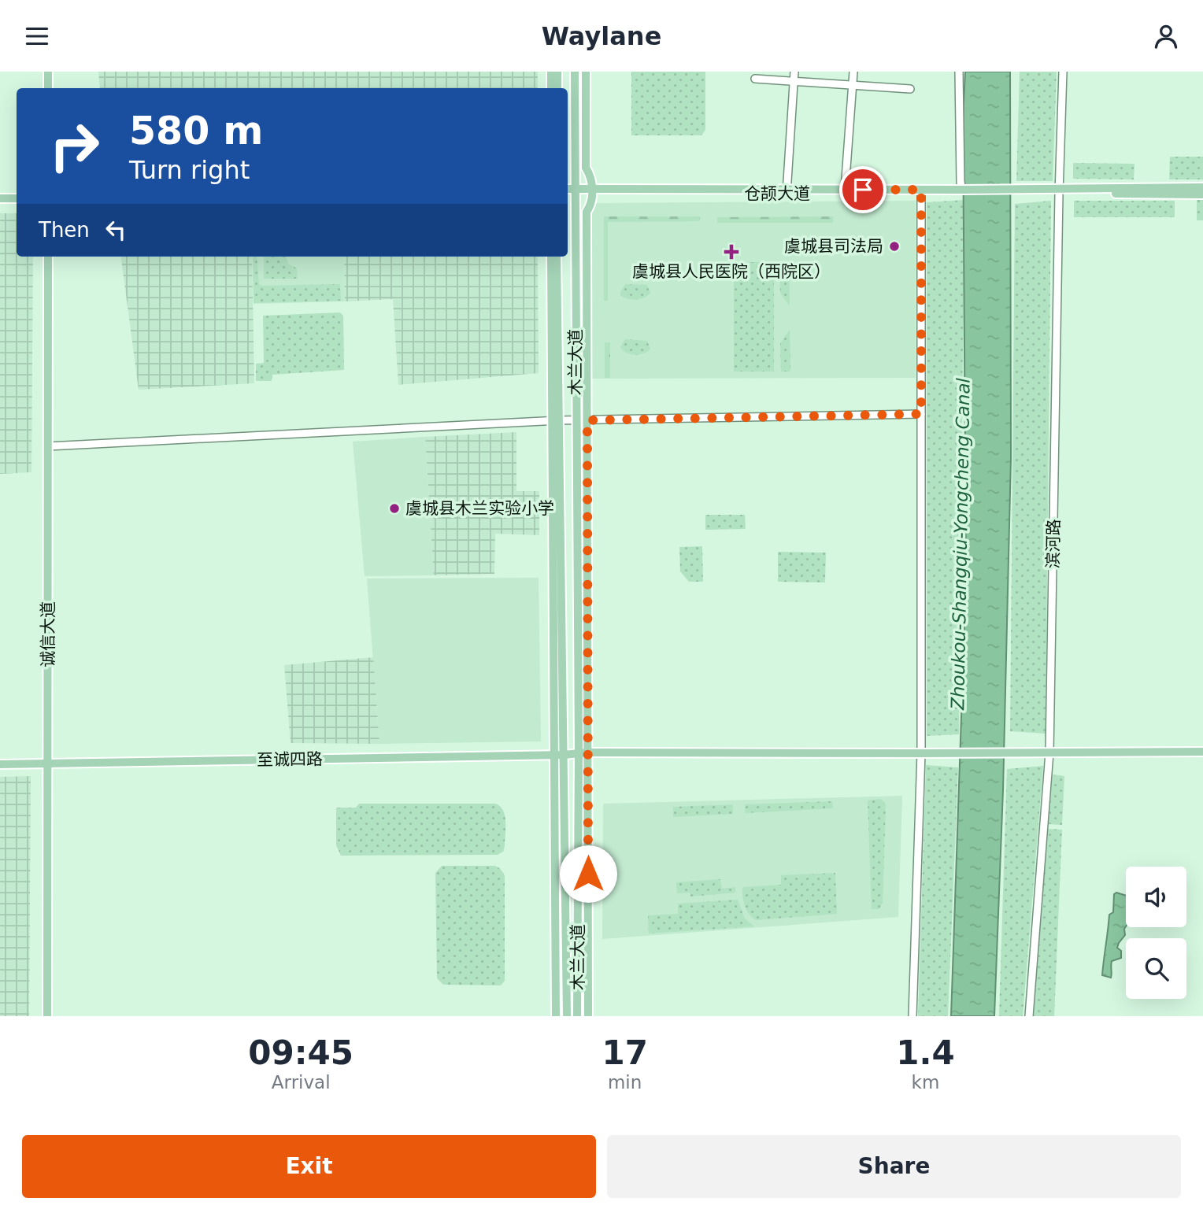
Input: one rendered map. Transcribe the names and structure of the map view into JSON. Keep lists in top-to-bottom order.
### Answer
{
  "streets": {
    "main road": [
      "仓颉大道",
      "木兰大道",
      "诚信大道",
      "至诚四路"
    ],
    "street": ["滨河路"]
  },
  "crossings": [
    ["仓颉大道", "木兰大道"],
    ["仓颉大道", "滨河路"],
    ["木兰大道", "至诚四路"],
    ["滨河路", "至诚四路"],
    ["诚信大道", "至诚四路"]
  ],
  "water": ["Zhoukou-Shangqiu-Yongcheng Canal"],
  "places": {
    "other": ["虞城县司法局", "虞城县木兰实验小学"],
    "health": ["虞城县人民医院（西院区）"]
  },
  "page": {
    "header": "Waylane",
    "turn": ["580 m", "Turn right"],
    "then": "Then",
    "eta": [
      "09:45",
      "Arrival",
      "17",
      "min",
      "1.4",
      "km"
    ],
    "buttons": ["Exit", "Share"]
  }
}
